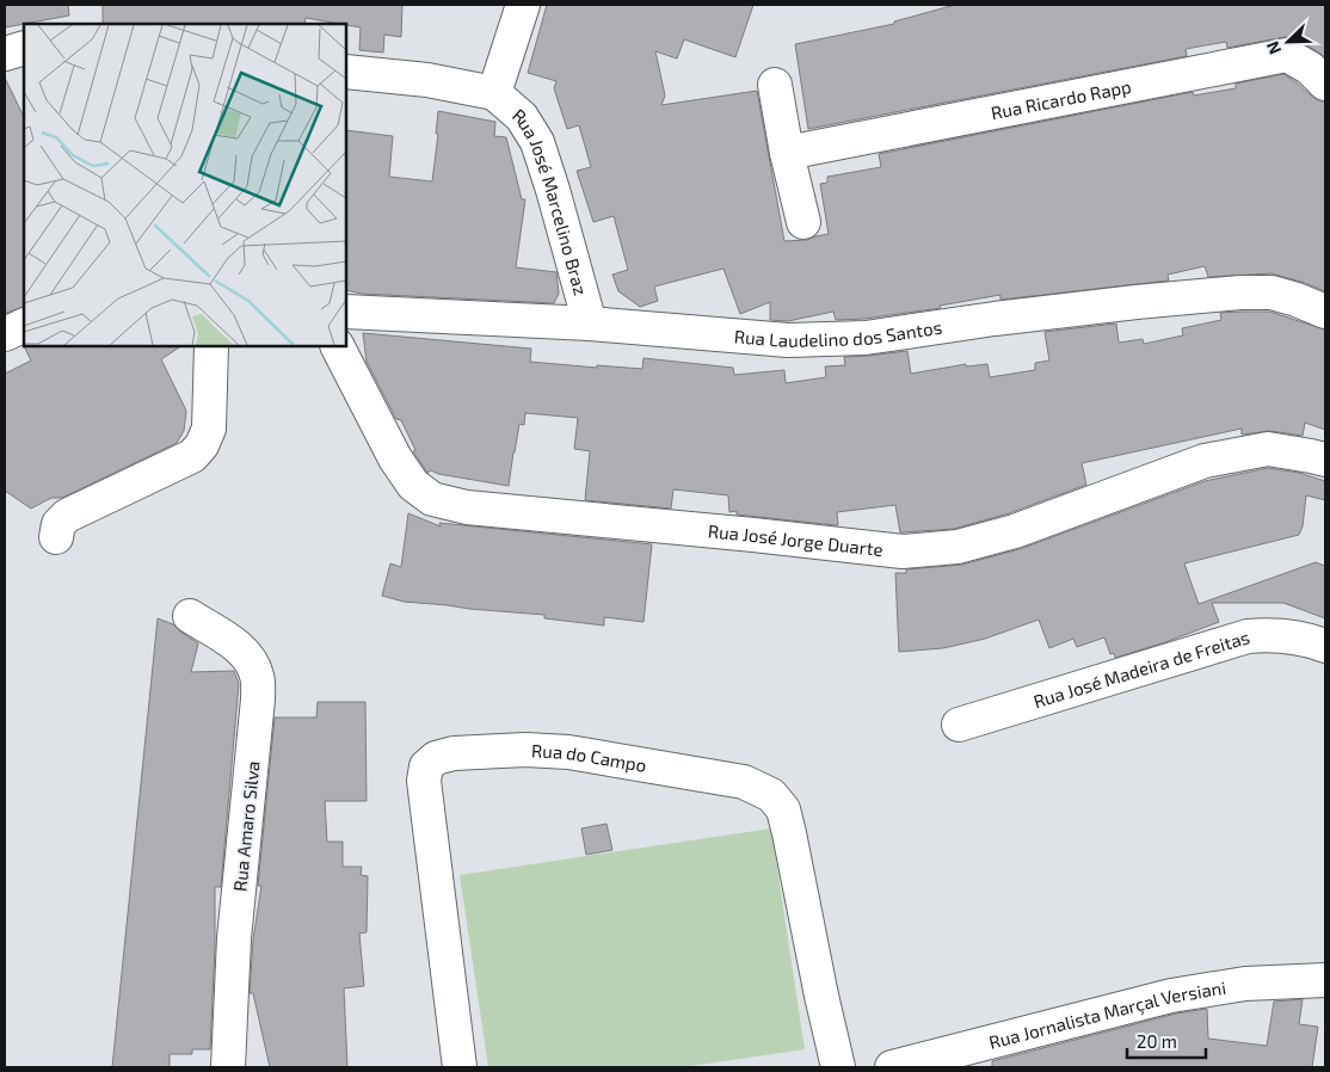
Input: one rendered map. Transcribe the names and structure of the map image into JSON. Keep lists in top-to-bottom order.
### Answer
{
  "streets": {
    "street": [
      "Rua Ricardo Rapp",
      "Rua José Marcelino Braz",
      "Rua Laudelino dos Santos",
      "Rua José Jorge Duarte",
      "Rua José Madeira de Freitas",
      "Rua do Campo",
      "Rua Amaro Silva",
      "Rua Jornalista Marçal Versiani"
    ]
  },
  "crossings": [
    ["Rua José Marcelino Braz", "Rua Laudelino dos Santos"]
  ],
  "scale_bar": "20 m",
  "north": "bottom left"
}
